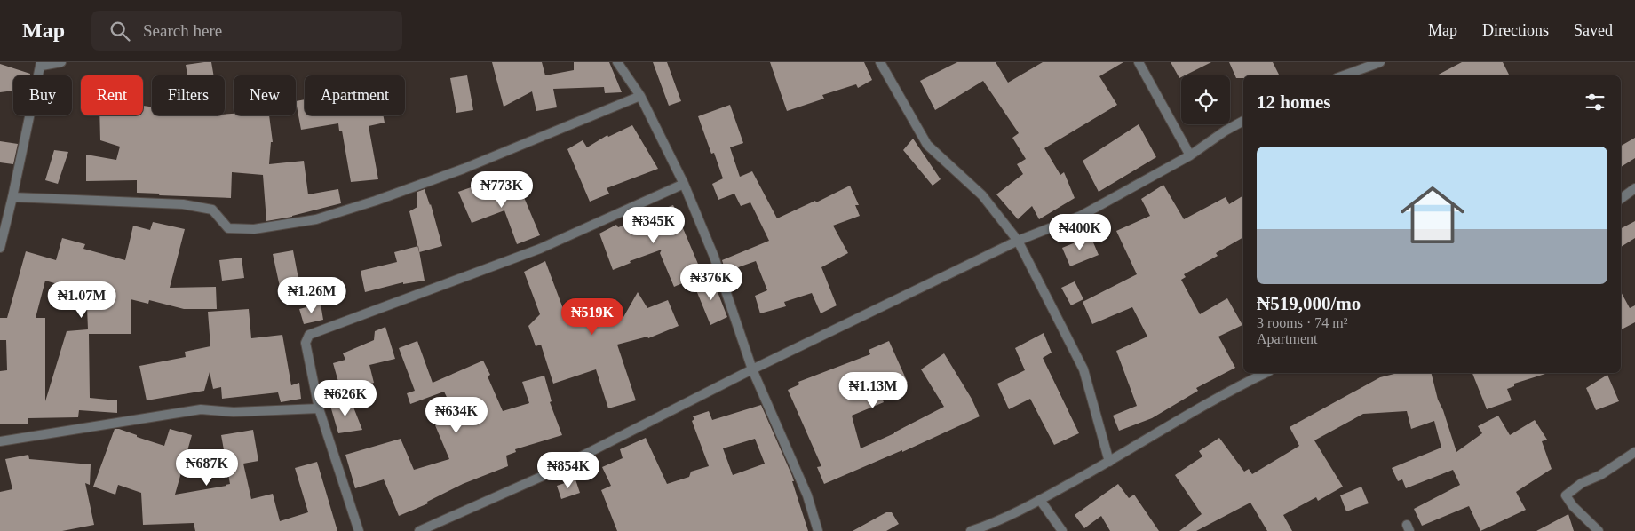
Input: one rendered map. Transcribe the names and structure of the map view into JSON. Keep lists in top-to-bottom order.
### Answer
{
  "page": {
    "header": "Map",
    "search": "Search here",
    "nav": ["Map", "Directions", "Saved"],
    "chip": [
      "Buy",
      "Rent",
      "Filters",
      "New",
      "Apartment"
    ],
    "heading": "12 homes",
    "list": [
      {
        "name": "₦519,000/mo",
        "note": "3 rooms · 74 m² · Apartment"
      }
    ],
    "price": [
      "₦773K",
      "₦345K",
      "₦400K",
      "₦376K",
      "₦1.26M",
      "₦1.07M",
      "₦519K",
      "₦1.13M",
      "₦626K",
      "₦634K",
      "₦687K",
      "₦854K"
    ]
  }
}
